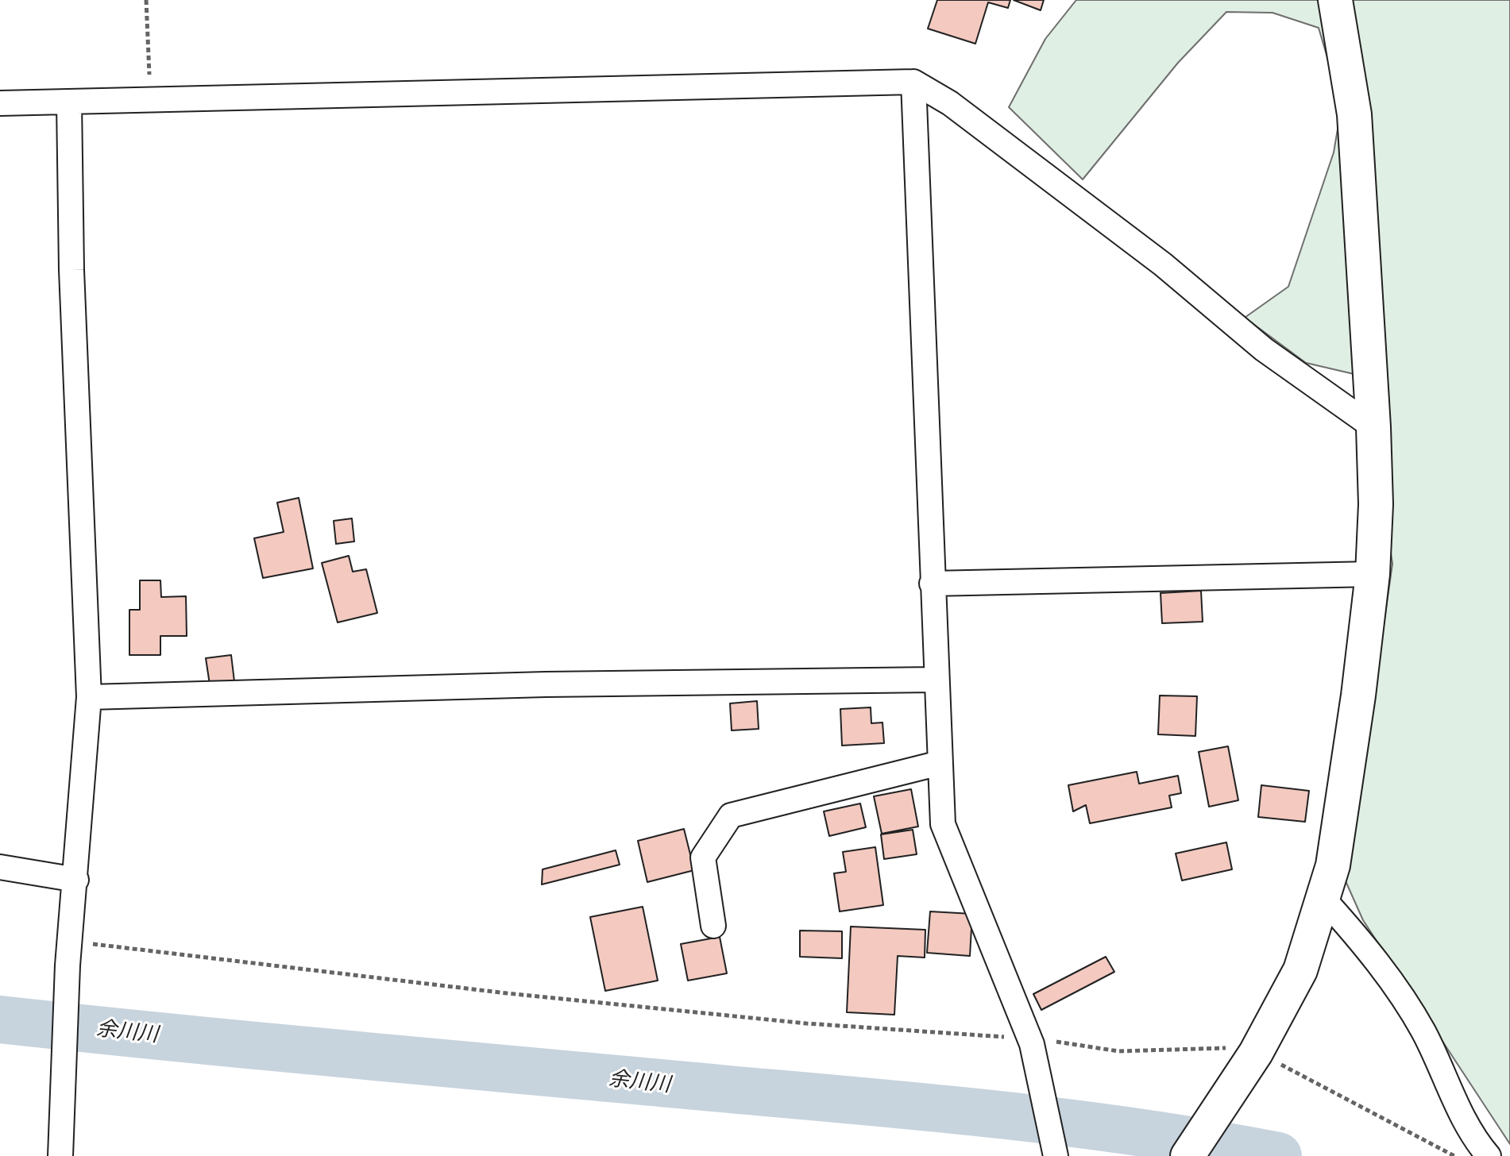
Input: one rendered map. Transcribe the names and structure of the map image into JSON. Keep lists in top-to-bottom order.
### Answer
{
  "water": ["余川川"]
}
